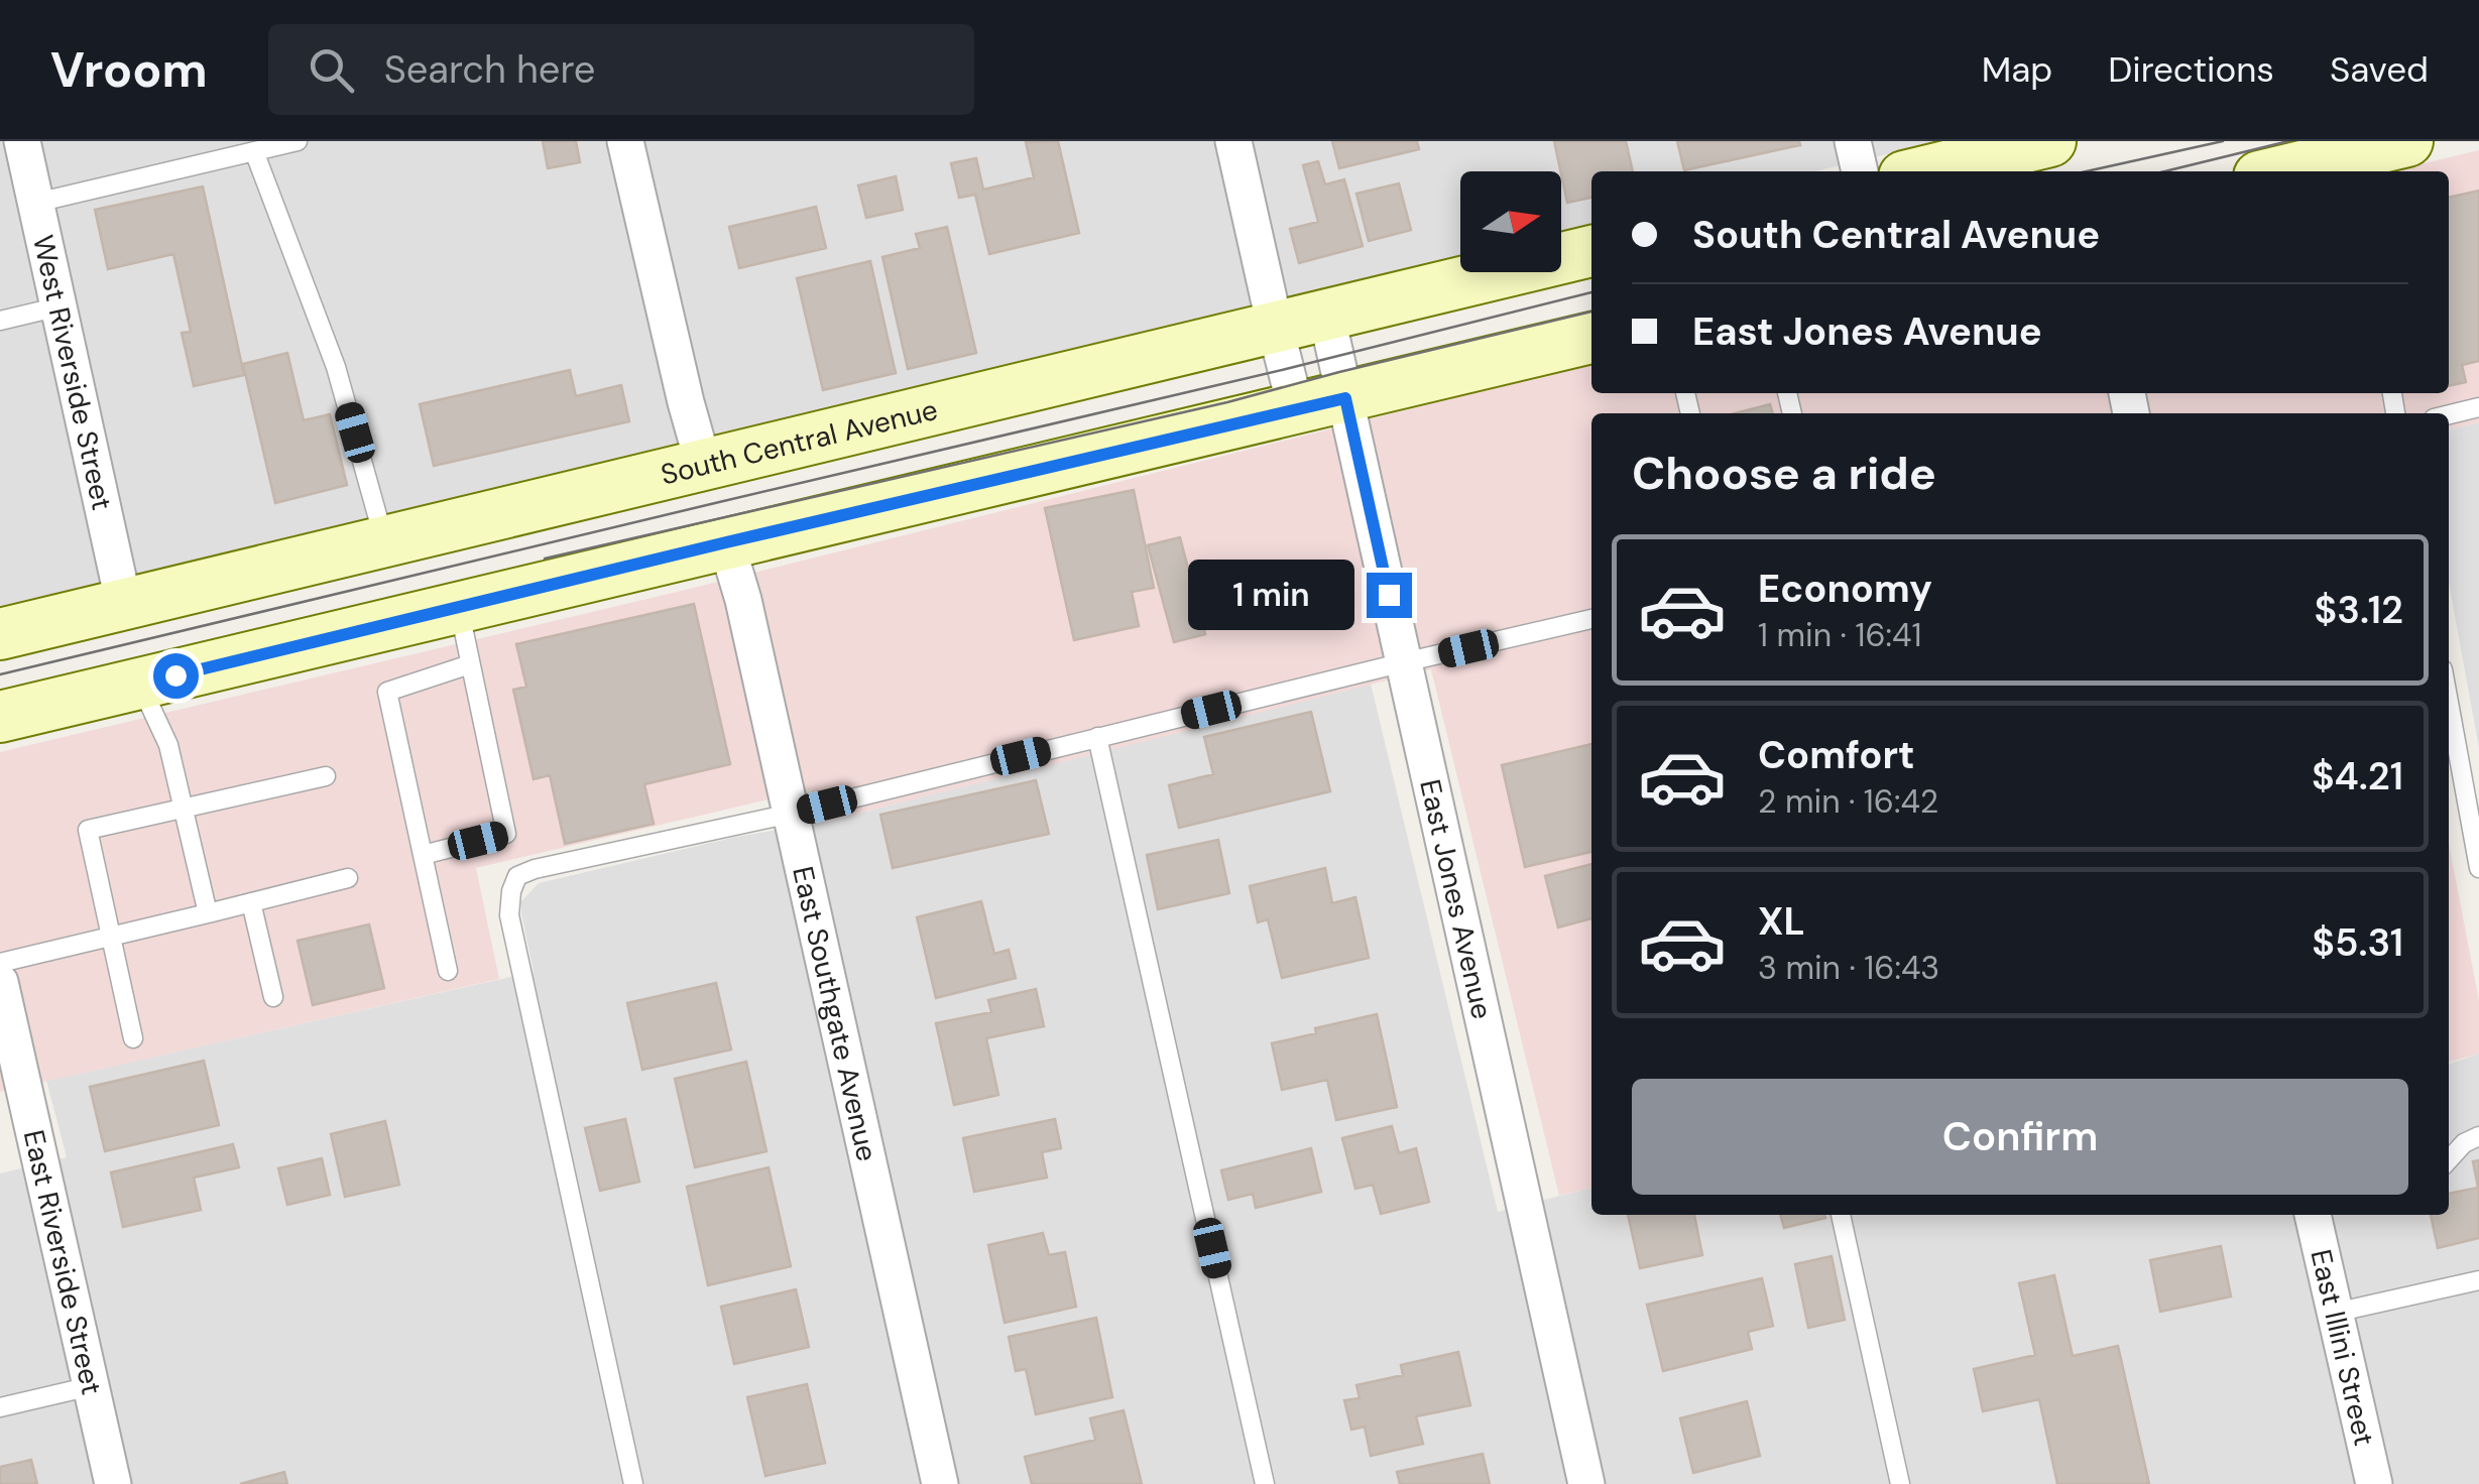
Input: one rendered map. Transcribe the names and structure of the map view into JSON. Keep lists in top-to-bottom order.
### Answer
{
  "streets": {
    "main road": ["South Central Avenue"],
    "street": [
      "West Riverside Street",
      "East Jones Avenue",
      "East Southgate Avenue",
      "East Riverside Street",
      "East Illini Street"
    ]
  },
  "crossings": [
    ["West Riverside Street", "South Central Avenue"],
    ["South Central Avenue", "East Jones Avenue"]
  ],
  "north": "right",
  "page": {
    "header": "Vroom",
    "search": "Search here",
    "nav": ["Map", "Directions", "Saved"],
    "banner": ["South Central Avenue", "East Jones Avenue"],
    "heading": "Choose a ride",
    "list": [
      {
        "name": "Economy",
        "note": "1 min · 16:41",
        "value": "$3.12"
      },
      {
        "name": "Comfort",
        "note": "2 min · 16:42",
        "value": "$4.21"
      },
      {
        "name": "XL",
        "note": "3 min · 16:43",
        "value": "$5.31"
      }
    ],
    "bubble": "1 min",
    "buttons": "Confirm"
  }
}
